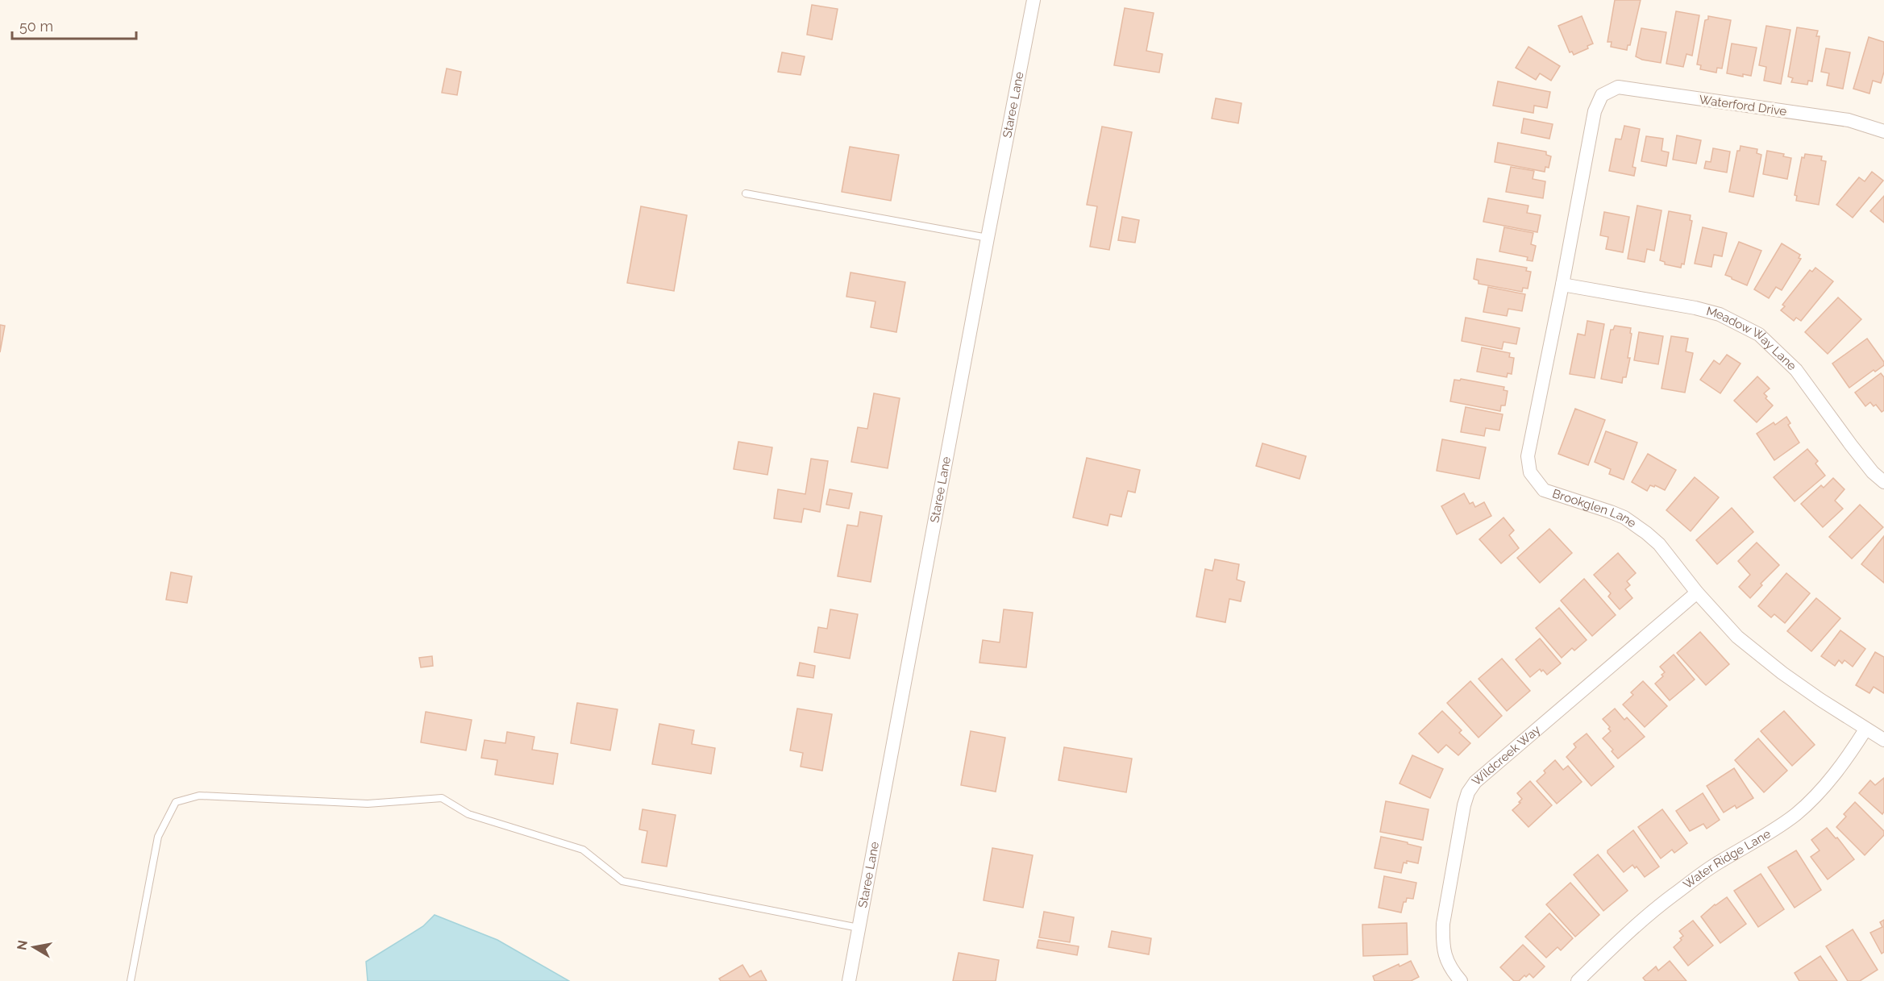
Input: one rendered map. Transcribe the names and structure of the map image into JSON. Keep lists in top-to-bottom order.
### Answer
{
  "streets": {
    "street": [
      "Staree Lane",
      "Waterford Drive",
      "Meadow Way Lane",
      "Brookglen Lane",
      "Wildcreek Way",
      "Water Ridge Lane"
    ]
  },
  "crossings": [
    ["Waterford Drive", "Brookglen Lane"],
    ["Meadow Way Lane", "Brookglen Lane"],
    ["Brookglen Lane", "Wildcreek Way"],
    ["Brookglen Lane", "Water Ridge Lane"]
  ],
  "scale_bar": "50 m",
  "north": "left"
}
